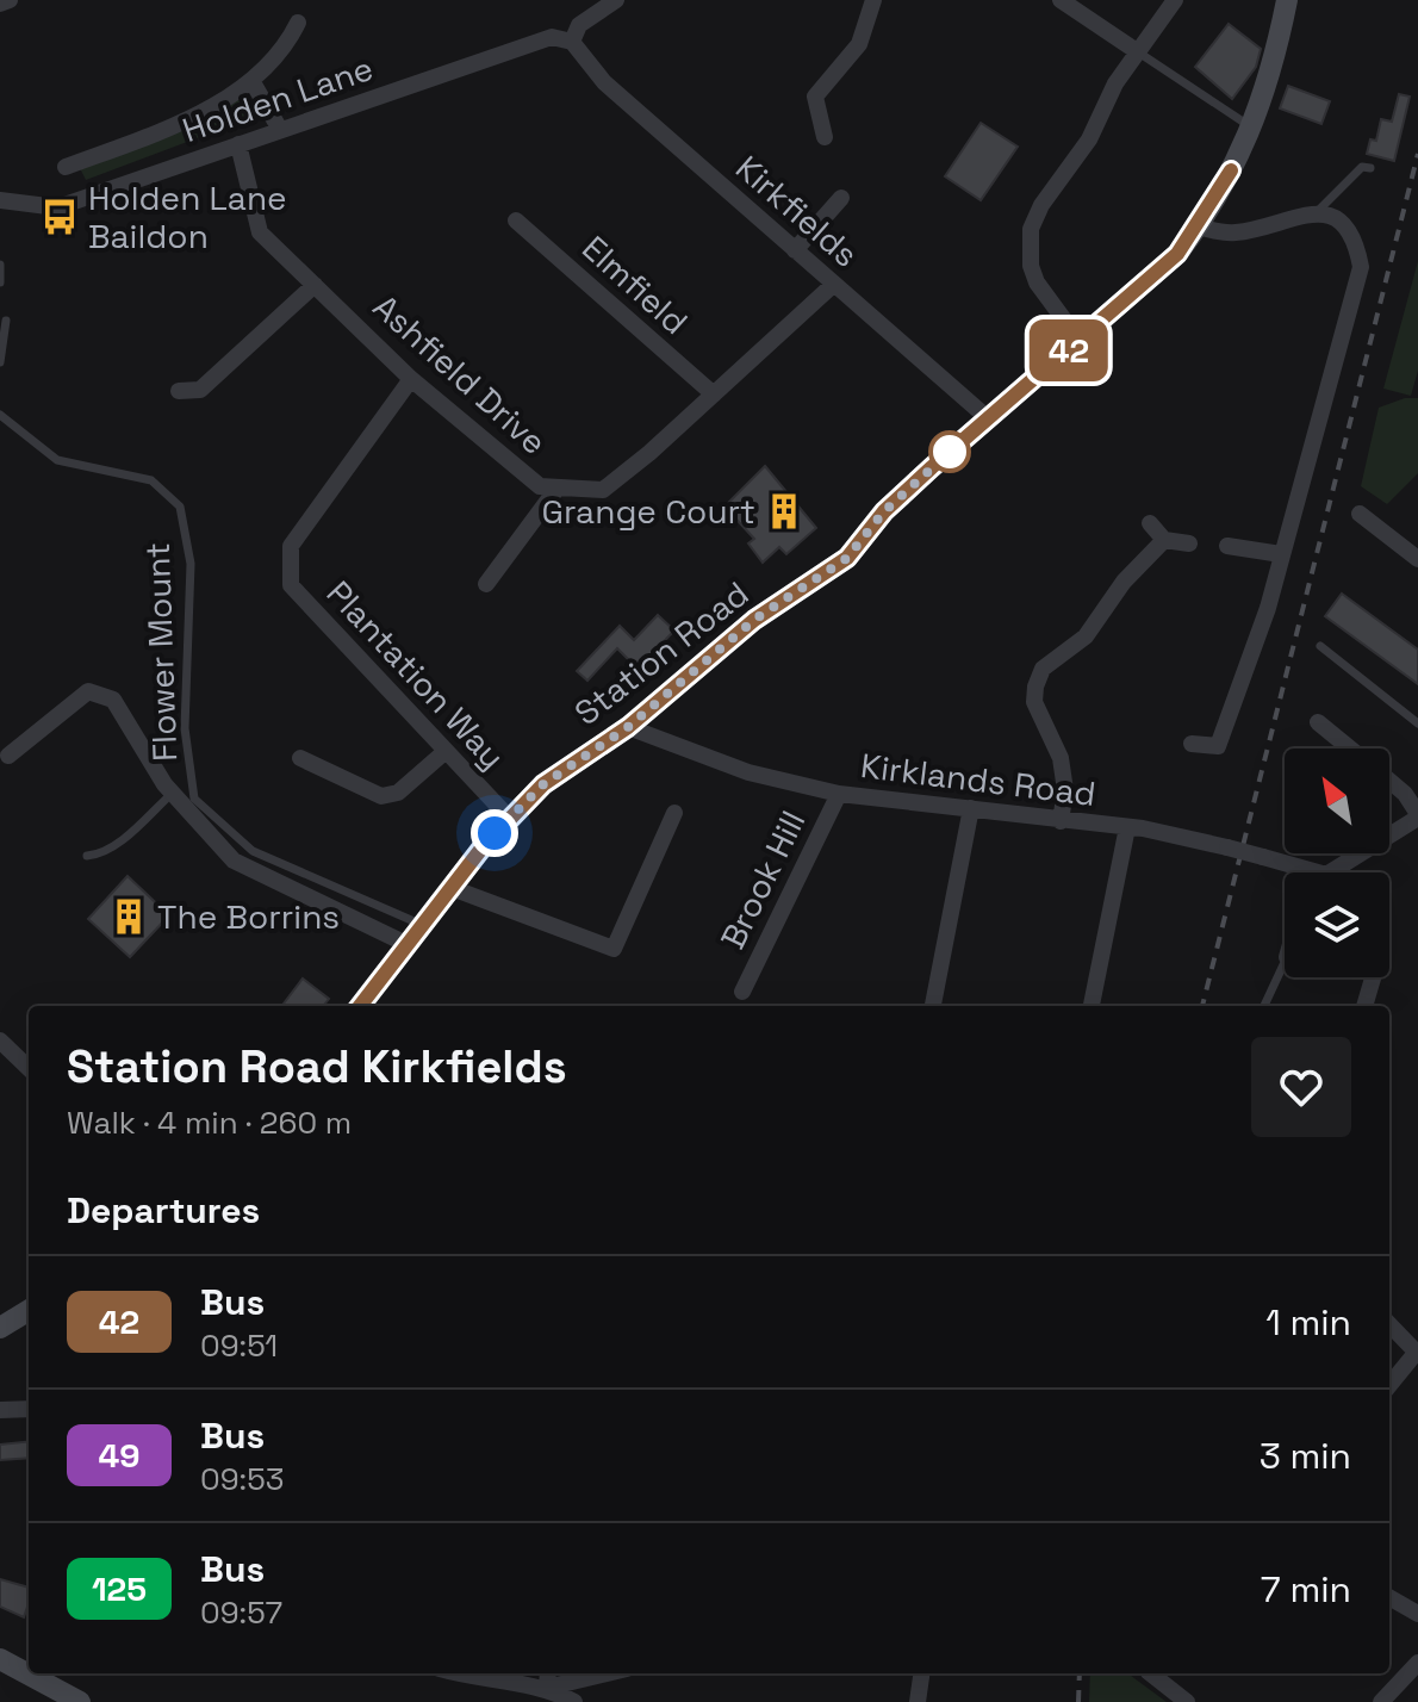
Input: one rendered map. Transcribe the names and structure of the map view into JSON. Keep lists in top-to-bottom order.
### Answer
{
  "streets": {
    "street": [
      "Holden Lane",
      "Kirkfields",
      "Elmfield",
      "Ashfield Drive",
      "Station Road",
      "Plantation Way",
      "Kirklands Road",
      "Brook Hill"
    ],
    "lane": ["Flower Mount"]
  },
  "crossings": [
    ["Holden Lane", "Kirkfields"],
    ["Holden Lane", "Ashfield Drive"],
    ["Kirkfields", "Ashfield Drive"],
    ["Kirkfields", "Station Road"],
    ["Elmfield", "Ashfield Drive"],
    ["Ashfield Drive", "Plantation Way"],
    ["Flower Mount", "Station Road"],
    ["Station Road", "Plantation Way"],
    ["Station Road", "Kirklands Road"],
    ["Kirklands Road", "Brook Hill"]
  ],
  "places": {
    "bus stop": ["Holden Lane Baildon"],
    "building": ["Grange Court", "The Borrins"]
  },
  "lines": ["bus line 42"],
  "north": "top left",
  "page": {
    "on_map": "42",
    "heading": [
      ["Station Road Kirkfields", "Walk · 4 min · 260 m"],
      "Departures"
    ],
    "list": [
      {
        "mark": "42",
        "name": "Bus",
        "note": "09:51",
        "value": "1 min"
      },
      {
        "mark": "49",
        "name": "Bus",
        "note": "09:53",
        "value": "3 min"
      },
      {
        "mark": "125",
        "name": "Bus",
        "note": "09:57",
        "value": "7 min"
      }
    ]
  }
}
